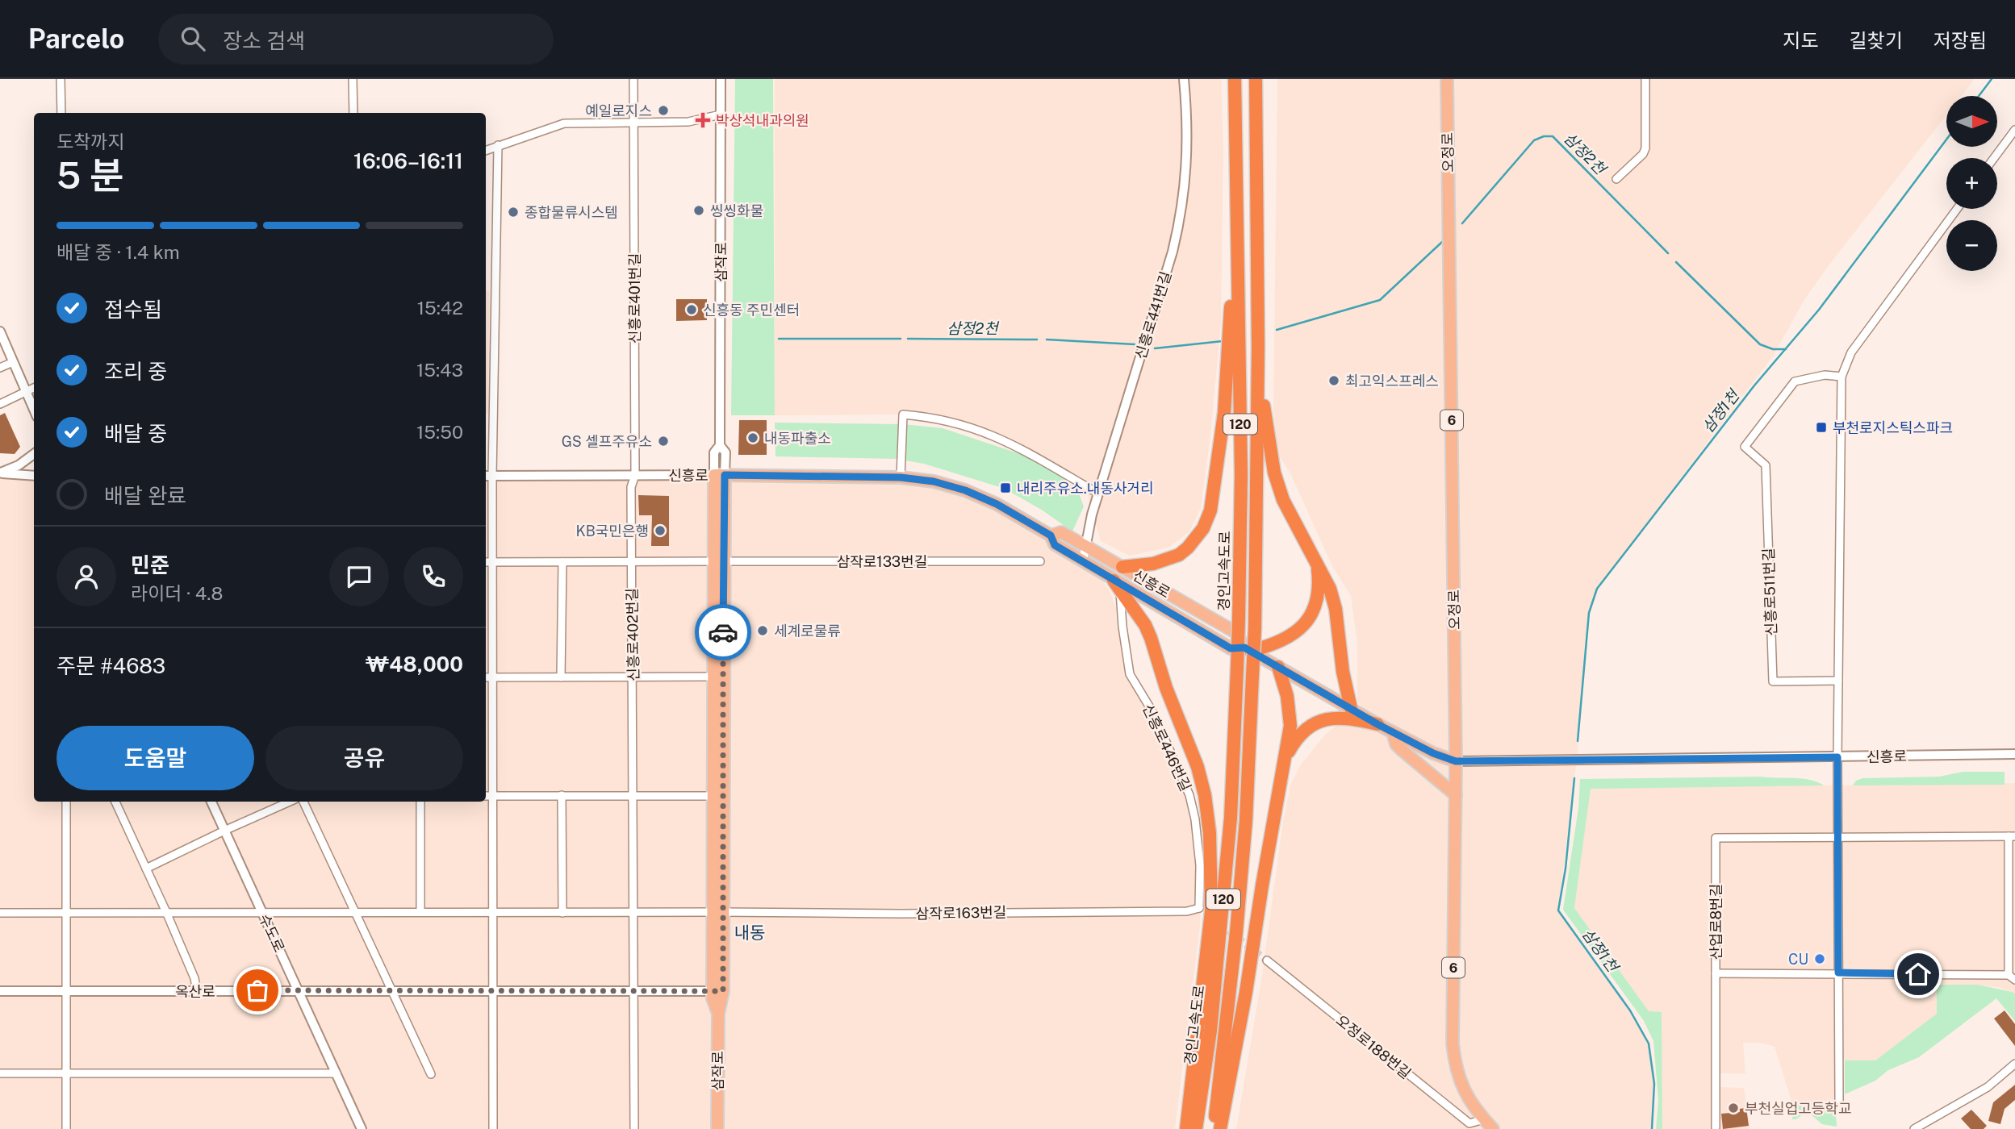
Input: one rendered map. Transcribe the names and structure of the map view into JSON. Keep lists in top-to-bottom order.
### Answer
{
  "streets": {
    "highway": ["120", "경인고속도로"],
    "main road": [
      "오정로",
      "삼작로",
      "6",
      "신흥로"
    ],
    "street": [
      "신흥로401번길",
      "신흥로441번길",
      "삼작로133번길",
      "신흥로511번길",
      "신흥로402번길",
      "신흥로446번길",
      "삼작로163번길",
      "산업로8번길",
      "수도로",
      "옥산로",
      "오정로188번길"
    ]
  },
  "crossings": [
    ["오정로", "신흥로"],
    ["오정로", "오정로188번길"],
    ["삼작로", "신흥로"],
    ["삼작로", "삼작로133번길"],
    ["삼작로", "삼작로163번길"],
    ["삼작로", "옥산로"],
    ["신흥로401번길", "신흥로"],
    ["신흥로401번길", "신흥로402번길"],
    ["신흥로441번길", "신흥로"],
    ["신흥로", "신흥로402번길"],
    ["신흥로", "신흥로446번길"],
    ["삼작로133번길", "신흥로402번길"],
    ["신흥로402번길", "삼작로163번길"],
    ["신흥로402번길", "옥산로"],
    ["신흥로446번길", "삼작로163번길"],
    ["삼작로163번길", "수도로"],
    ["수도로", "옥산로"]
  ],
  "districts": ["내동"],
  "water": ["삼정2천", "삼정1천"],
  "places": {
    "other": [
      "예일로지스",
      "씽씽화물",
      "종합물류시스템",
      "신흥동 주민센터",
      "최고익스프레스",
      "내동파출소",
      "GS 셀프주유소",
      "KB국민은행",
      "세계로물류",
      "CU",
      "부천실업고등학교"
    ],
    "health": ["박상석내과의원"],
    "transit": ["부천로지스틱스파크", "내리주유소.내동사거리"]
  },
  "north": "right",
  "page": {
    "header": "Parcelo",
    "search": "장소 검색",
    "nav": ["지도", "길찾기", "저장됨"],
    "map_buttons": ["+", "−"],
    "heading": ["5 분", "도착까지", "16:06–16:11"],
    "panel": [
      "민준",
      "라이더 · 4.8",
      "주문 #4683",
      "₩48,000"
    ],
    "bar": "배달 중 · 1.4 km",
    "list": [
      ["접수됨", "15:42"],
      ["조리 중", "15:43"],
      ["배달 중", "15:50"],
      "배달 완료"
    ],
    "buttons": ["도움말", "공유"]
  }
}
